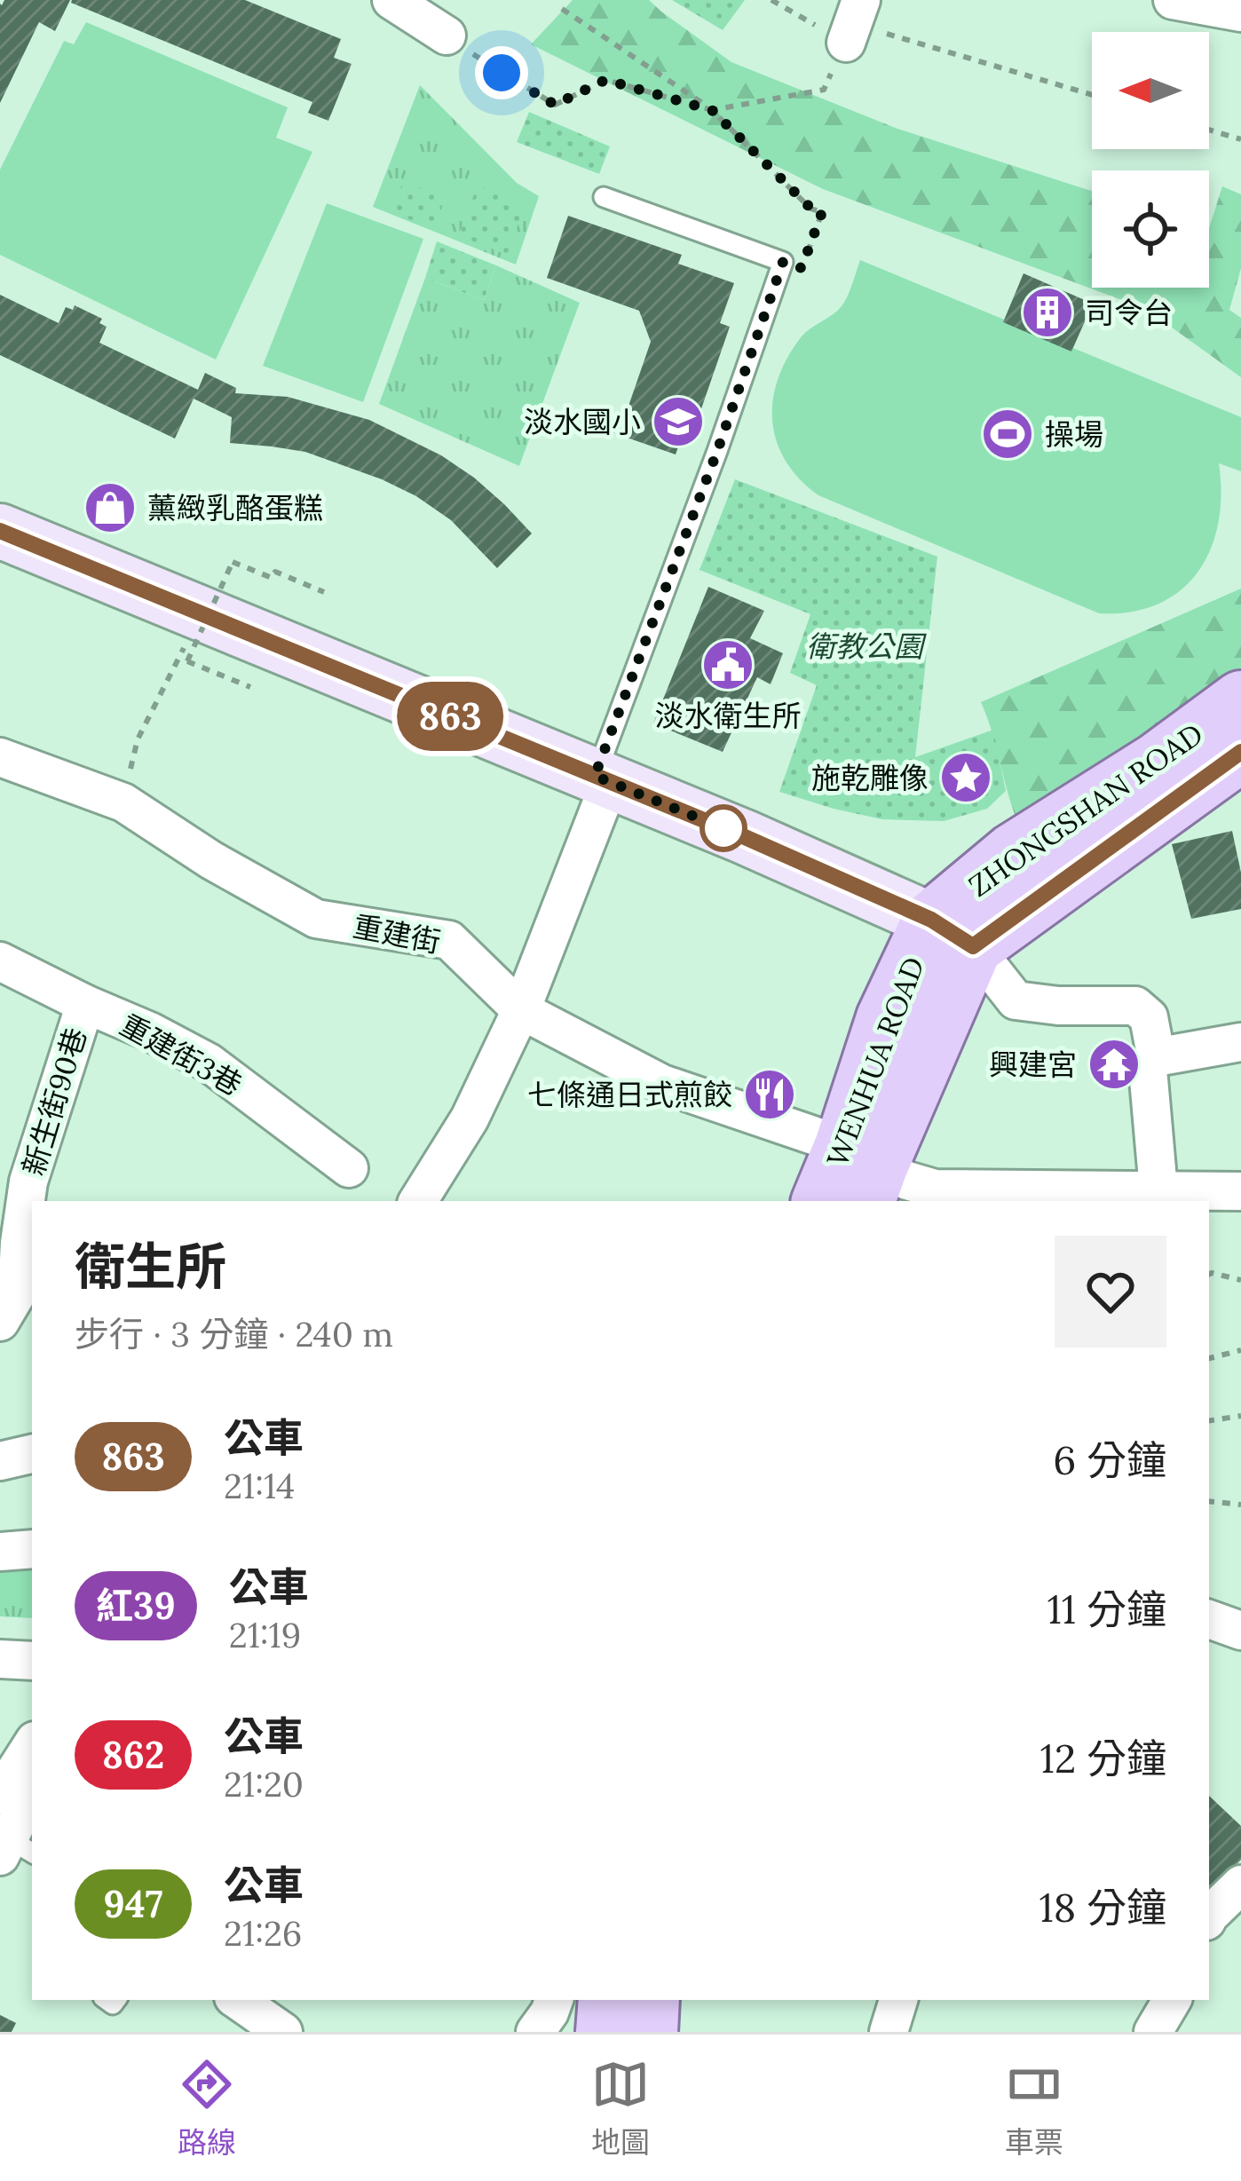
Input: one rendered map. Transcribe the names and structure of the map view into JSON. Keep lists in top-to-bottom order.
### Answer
{
  "streets": {
    "main road": ["ZHONGSHAN ROAD", "WENHUA ROAD"],
    "street": ["重建街", "重建街3巷", "新生街90巷"]
  },
  "crossings": [
    ["ZHONGSHAN ROAD", "WENHUA ROAD"],
    ["重建街", "WENHUA ROAD"],
    ["重建街3巷", "新生街90巷"]
  ],
  "parks": ["衛教公園"],
  "places": {
    "building": ["司令台"],
    "school or university": ["淡水國小"],
    "sports": ["操場"],
    "shop": ["薰緻乳酪蛋糕"],
    "public building": ["淡水衛生所"],
    "place": ["施乾雕像"],
    "temple": ["興建宮"],
    "restaurant": ["七條通日式煎餃"]
  },
  "lines": ["bus line 863"],
  "north": "left",
  "page": {
    "on_map": "863",
    "heading": ["衛生所", "步行 · 3 分鐘 · 240 m"],
    "list": [
      {
        "mark": "863",
        "name": "公車",
        "note": "21:14",
        "value": "6 分鐘"
      },
      {
        "mark": "紅39",
        "name": "公車",
        "note": "21:19",
        "value": "11 分鐘"
      },
      {
        "mark": "862",
        "name": "公車",
        "note": "21:20",
        "value": "12 分鐘"
      },
      {
        "mark": "947",
        "name": "公車",
        "note": "21:26",
        "value": "18 分鐘"
      }
    ],
    "tabs": ["路線", "地圖", "車票"]
  }
}
